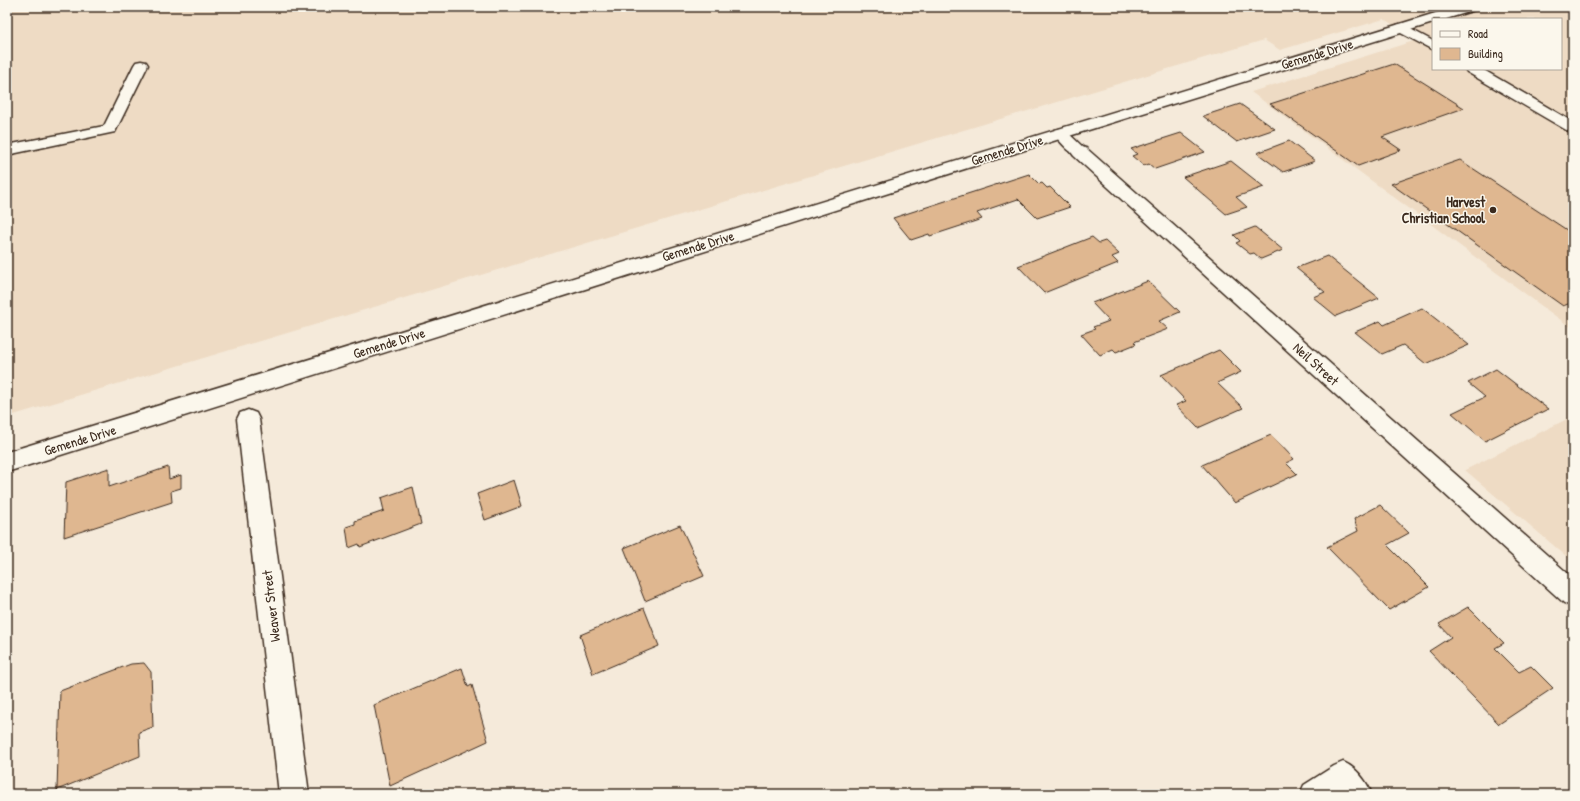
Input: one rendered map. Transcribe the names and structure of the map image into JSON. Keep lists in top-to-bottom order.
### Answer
{
  "streets": {
    "street": ["Gemende Drive", "Neil Street", "Weaver Street"]
  },
  "crossings": [
    ["Gemende Drive", "Neil Street"]
  ],
  "places": ["Harvest Christian School"],
  "legend": ["Road", "Building"]
}
